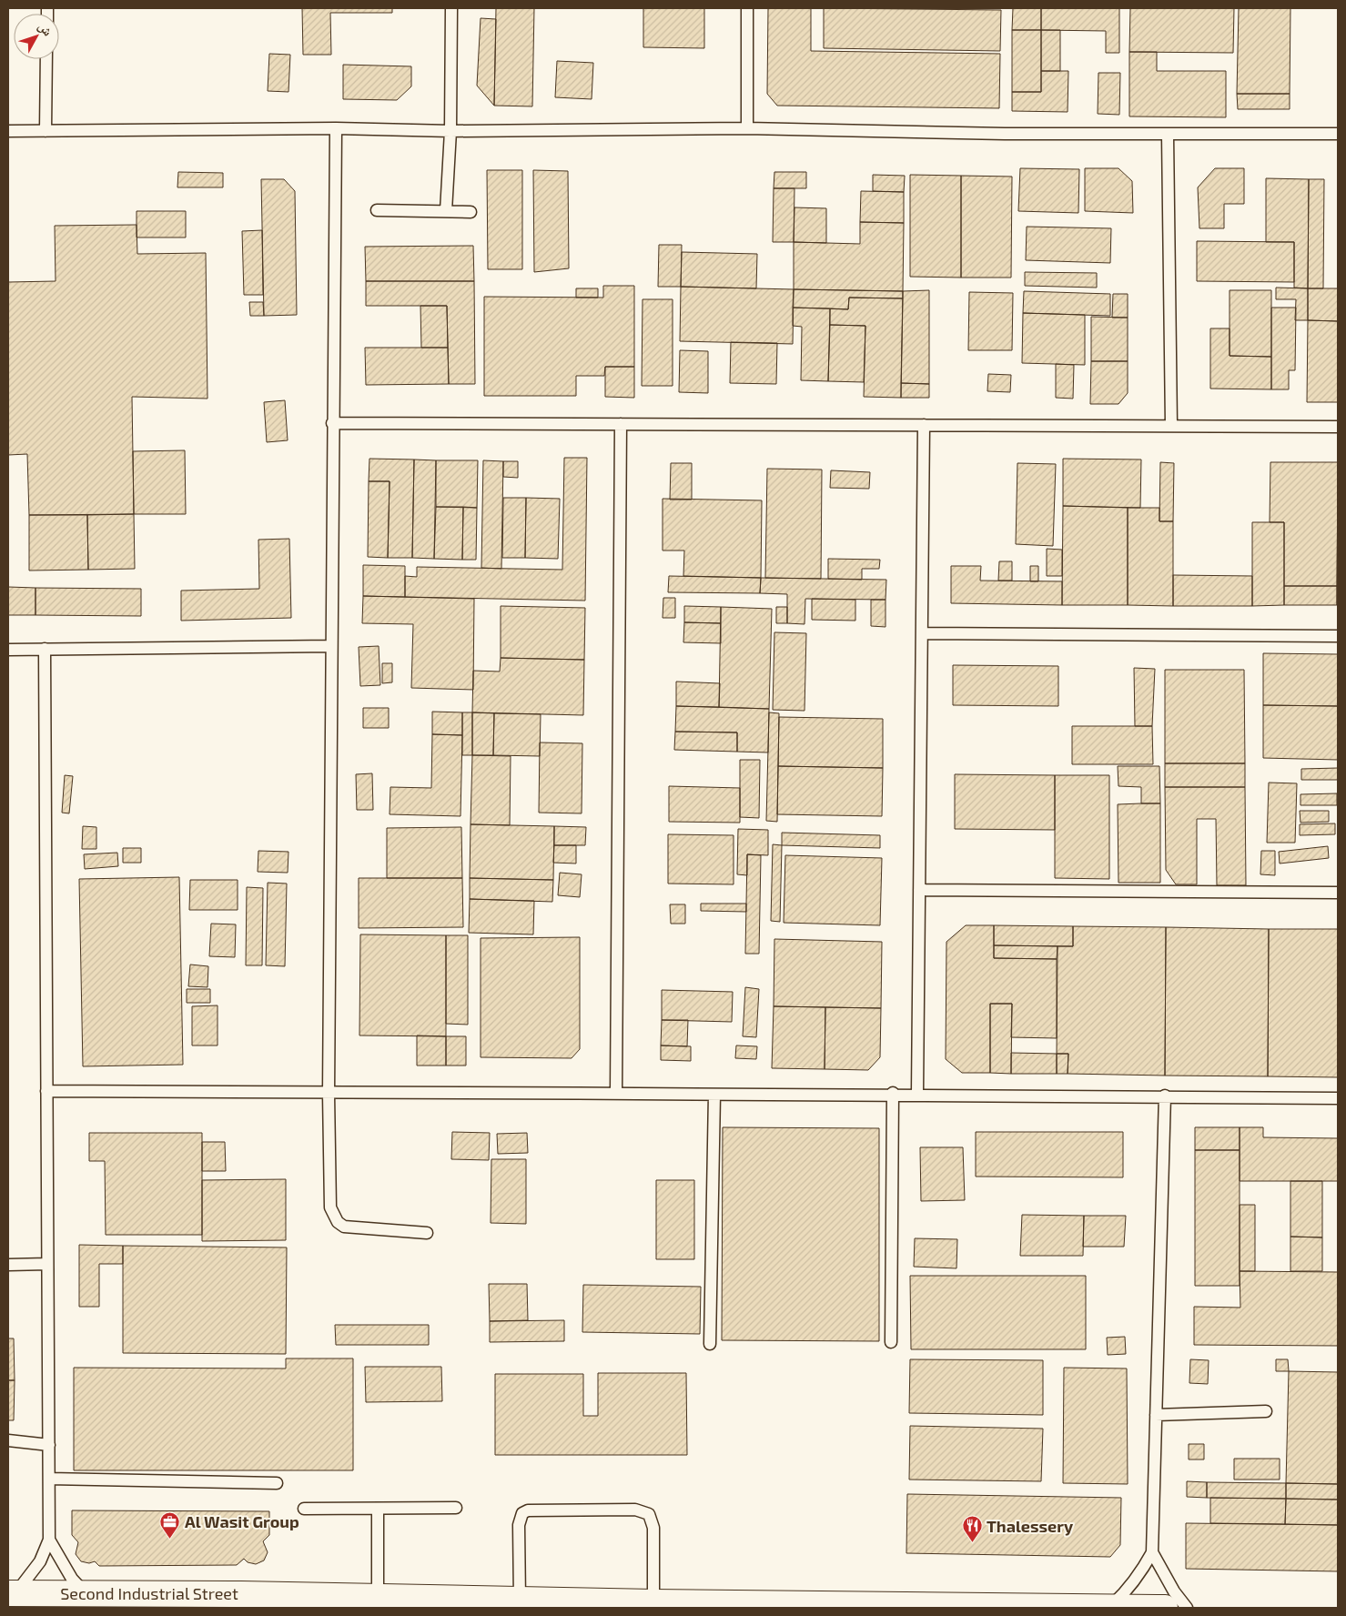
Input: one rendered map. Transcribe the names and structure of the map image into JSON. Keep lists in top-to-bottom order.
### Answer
{
  "streets": {
    "main road": ["Second Industrial Street"]
  },
  "places": {
    "office": ["Al Wasit Group"],
    "restaurant": ["Thalessery"]
  },
  "north": "top right"
}
